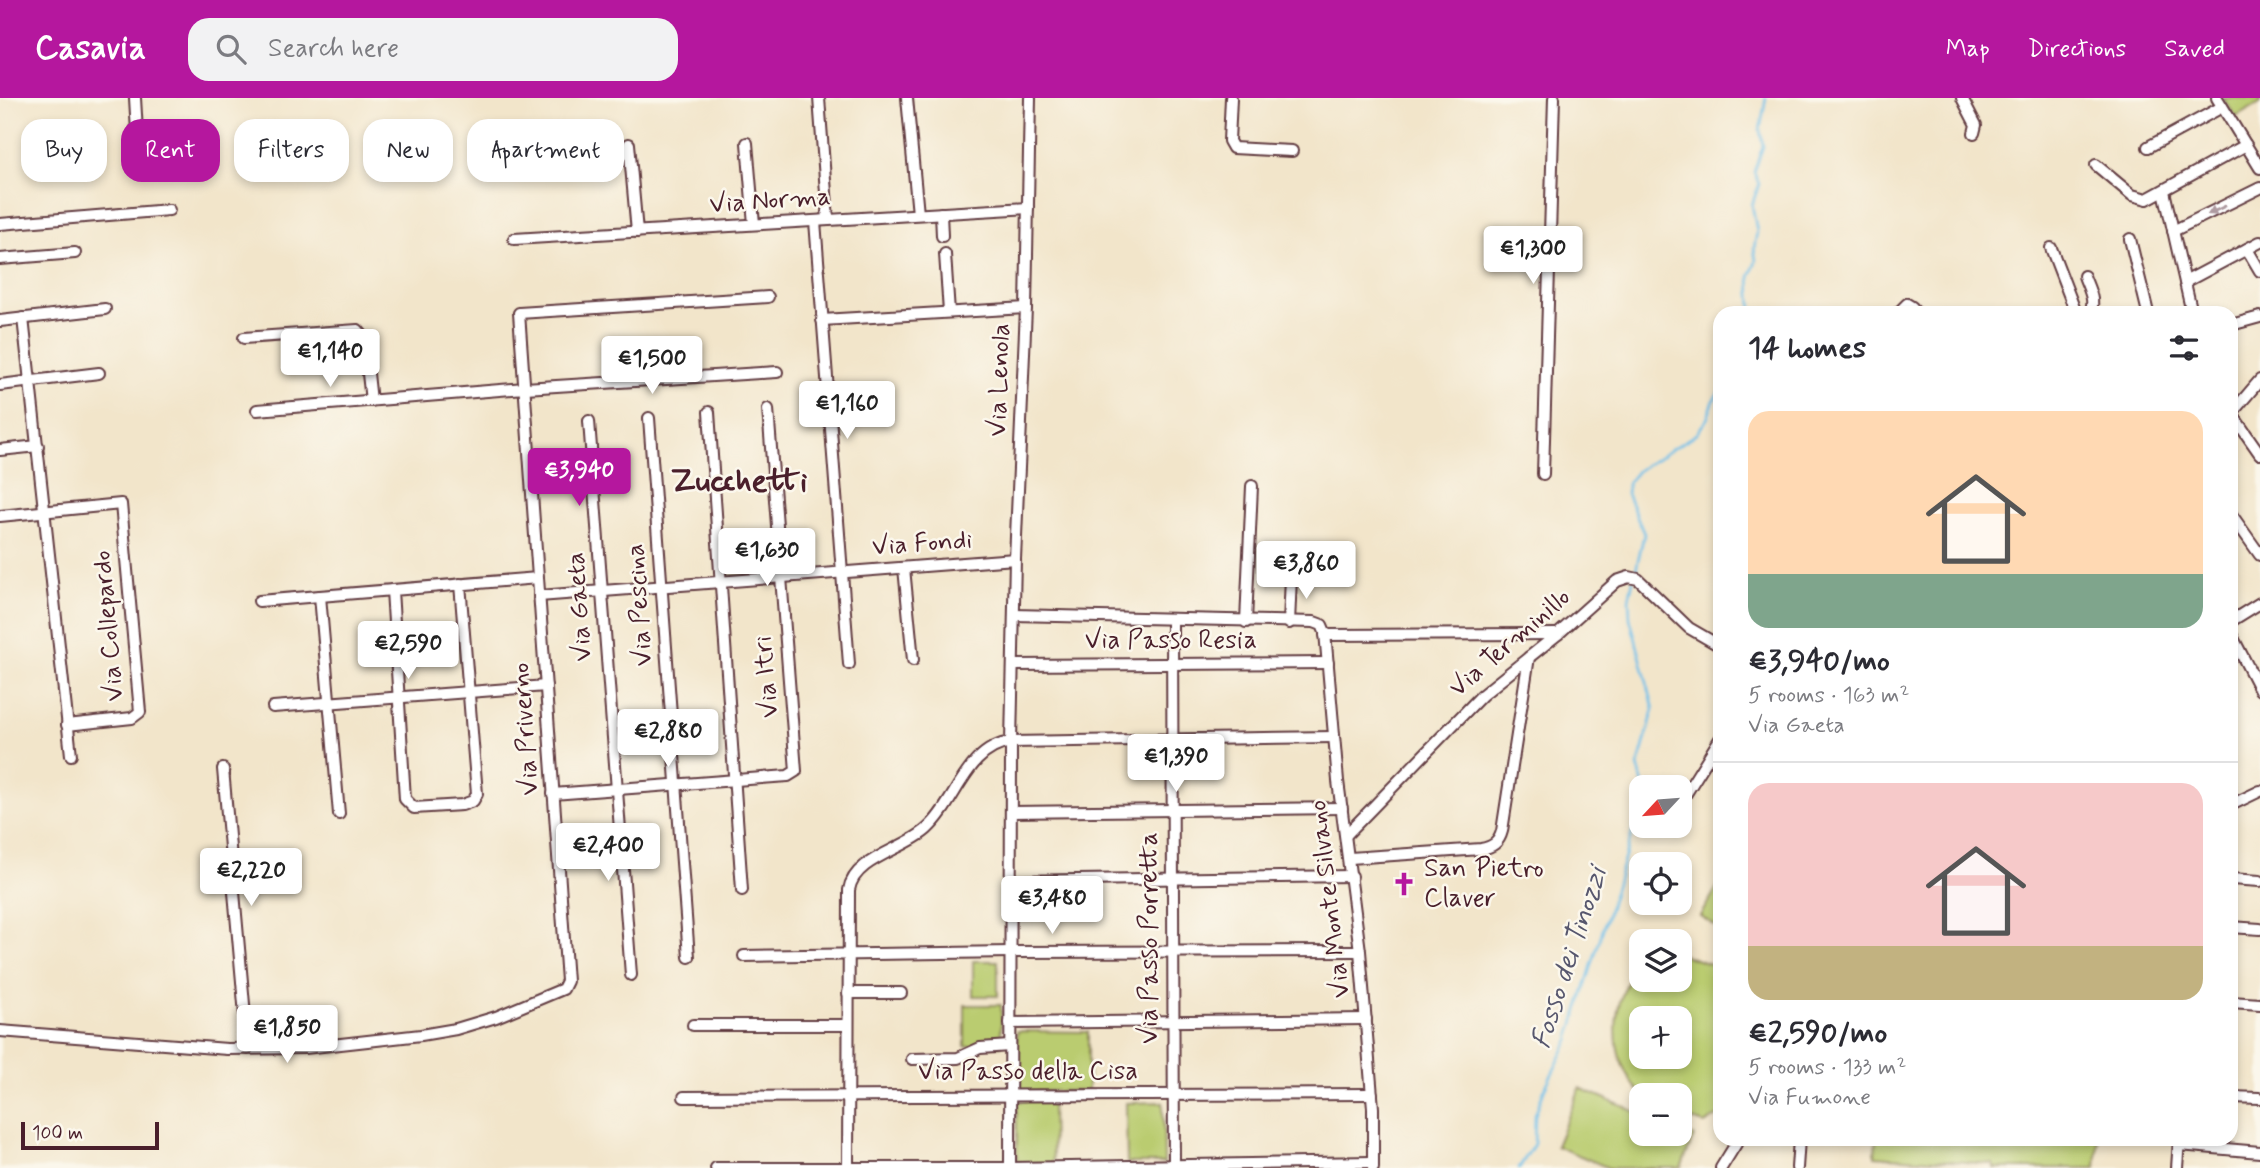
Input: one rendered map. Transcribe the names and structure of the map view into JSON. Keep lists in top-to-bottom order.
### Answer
{
  "streets": {
    "street": [
      "Via Norma",
      "Via Lenola",
      "Via Fondi",
      "Via Pescina",
      "Via Gaeta",
      "Via Collepardo",
      "Via Passo Resia",
      "Via Terminillo",
      "Via Itri",
      "Via Priverno",
      "Via Monte Silvano",
      "Via Passo Porretta",
      "Via Passo della Cisa"
    ]
  },
  "crossings": [
    ["Via Norma", "Via Lenola"],
    ["Via Lenola", "Via Fondi"],
    ["Via Lenola", "Via Passo Resia"],
    ["Via Lenola", "Via Passo della Cisa"],
    ["Via Fondi", "Via Pescina"],
    ["Via Fondi", "Via Gaeta"],
    ["Via Fondi", "Via Itri"],
    ["Via Fondi", "Via Priverno"],
    ["Via Passo Resia", "Via Monte Silvano"],
    ["Via Passo Resia", "Via Passo Porretta"],
    ["Via Terminillo", "Via Monte Silvano"],
    ["Via Monte Silvano", "Via Passo della Cisa"],
    ["Via Passo Porretta", "Via Passo della Cisa"]
  ],
  "districts": ["Zucchetti"],
  "water": ["Fosso dei Tinozzi"],
  "places": {
    "church": ["San Pietro Claver"]
  },
  "scale_bar": "100 m",
  "north": "bottom left",
  "page": {
    "header": "Casavia",
    "search": "Search here",
    "nav": ["Map", "Directions", "Saved"],
    "chip": [
      "Buy",
      "Rent",
      "Filters",
      "New",
      "Apartment"
    ],
    "price": [
      "€1,300",
      "€1,140",
      "€1,500",
      "€1,160",
      "€3,940",
      "€1,630",
      "€3,860",
      "€2,590",
      "€2,880",
      "€1,390",
      "€2,400",
      "€2,220",
      "€3,480",
      "€1,850"
    ],
    "heading": "14 homes",
    "list": [
      {
        "name": "€3,940/mo",
        "note": "5 rooms · 163 m² · Via Gaeta"
      },
      {
        "name": "€2,590/mo",
        "note": "5 rooms · 133 m² · Via Fumone"
      }
    ],
    "map_buttons": ["+", "−"],
    "scale": "100 m"
  }
}
